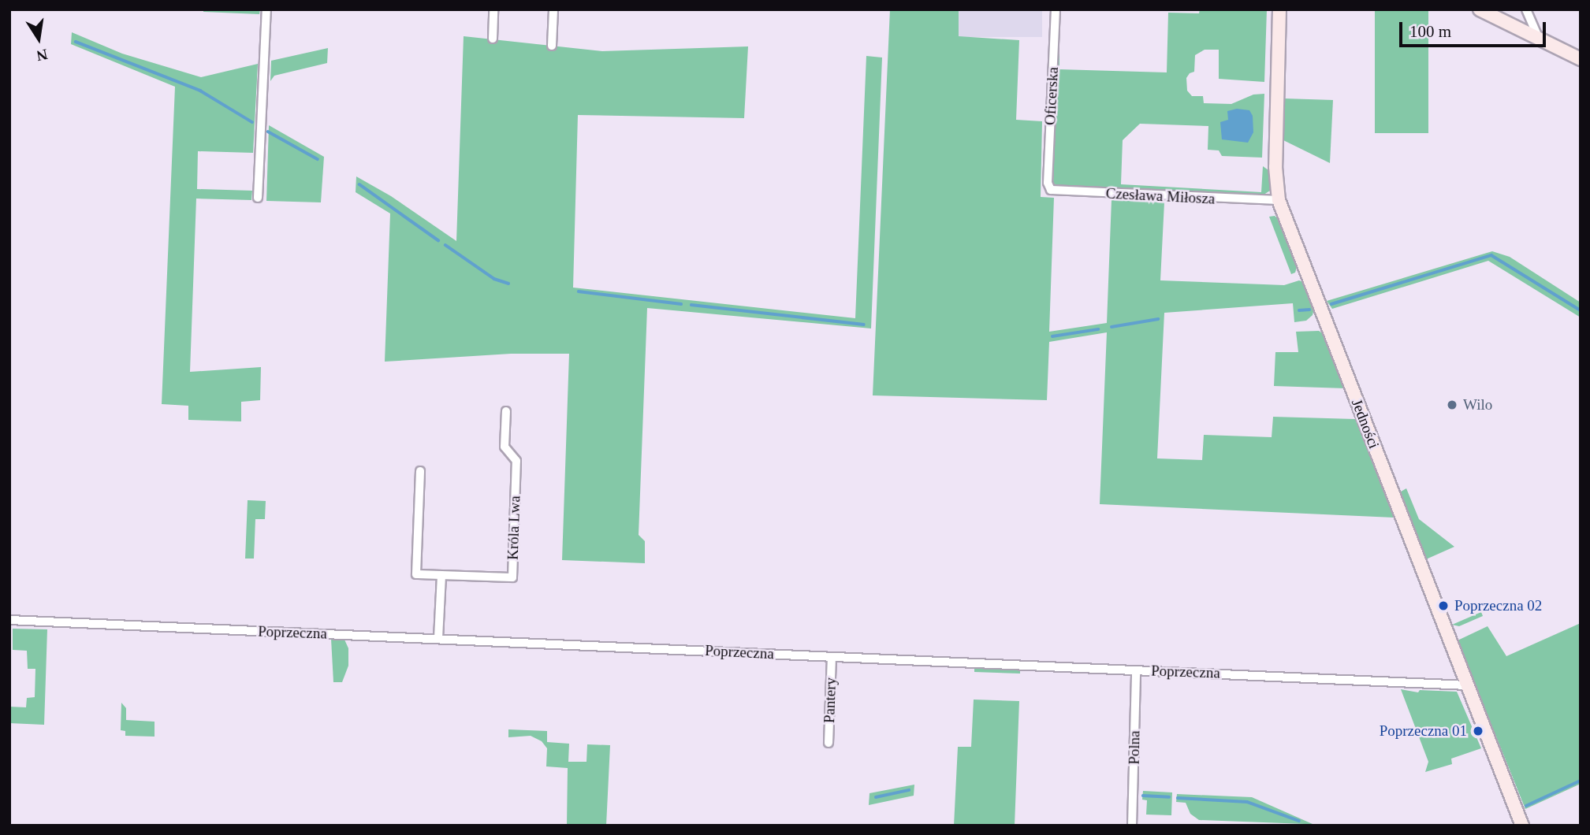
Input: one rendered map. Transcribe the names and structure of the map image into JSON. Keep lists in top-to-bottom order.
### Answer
{
  "streets": {
    "street": [
      "Oficerska",
      "Czesława Miłosza",
      "Jedności",
      "Króla Lwa",
      "Poprzeczna",
      "Pantery",
      "Polna"
    ]
  },
  "crossings": [
    ["Oficerska", "Czesława Miłosza"],
    ["Czesława Miłosza", "Jedności"],
    ["Jedności", "Poprzeczna"],
    ["Poprzeczna", "Pantery"],
    ["Poprzeczna", "Polna"]
  ],
  "places": ["Wilo", "Poprzeczna 02", "Poprzeczna 01"],
  "scale_bar": "100 m",
  "north": "bottom"
}
